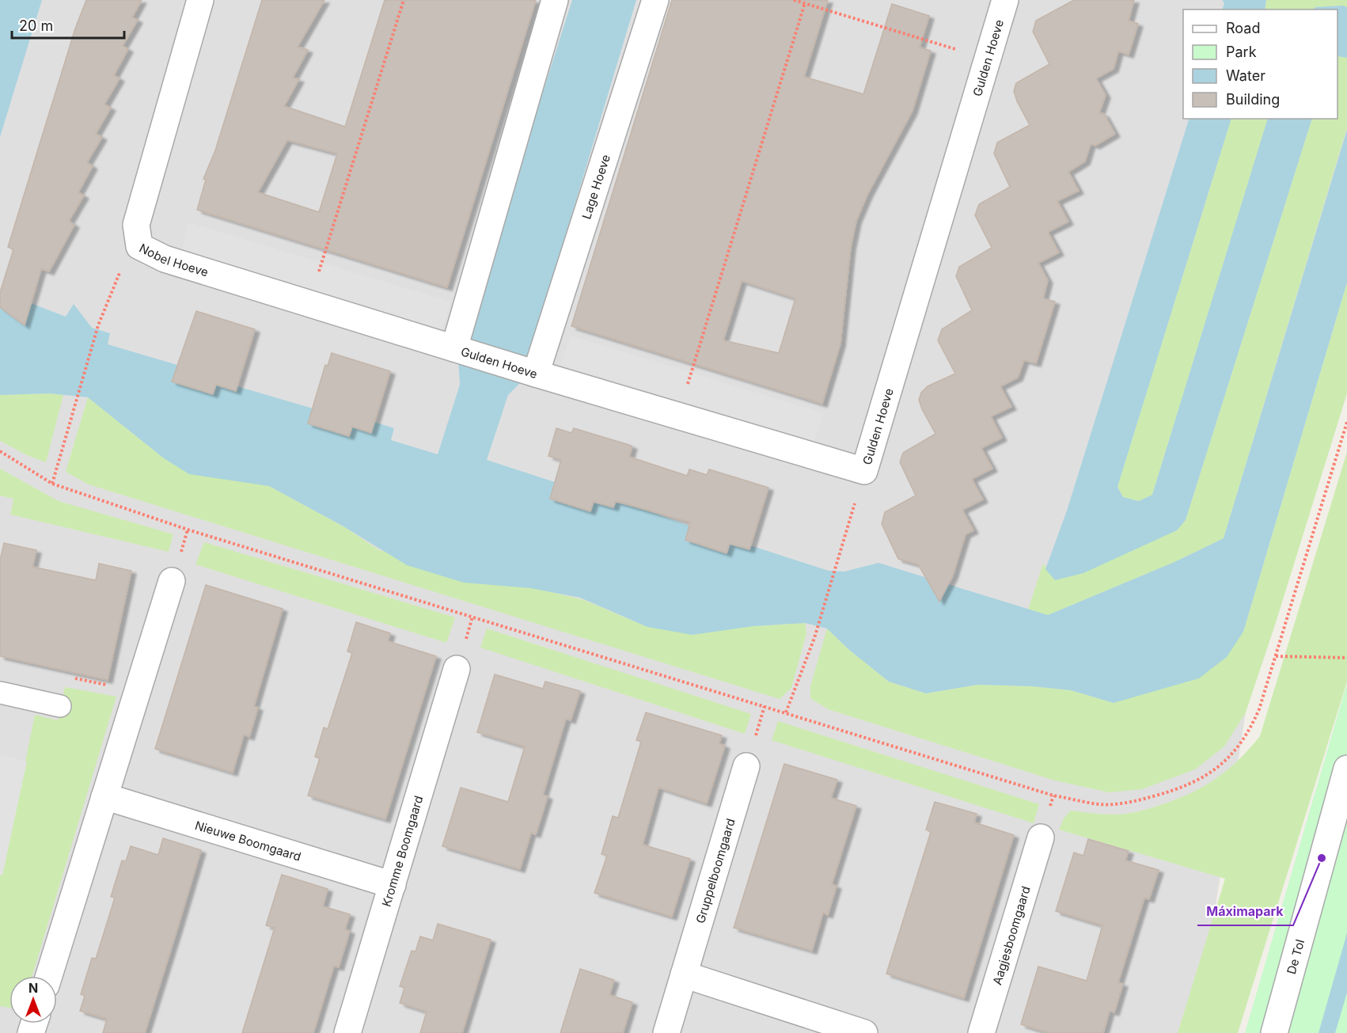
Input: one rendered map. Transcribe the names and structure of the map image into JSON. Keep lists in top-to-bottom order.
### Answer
{
  "streets": {
    "street": [
      "Gulden Hoeve",
      "Lage Hoeve",
      "Nobel Hoeve",
      "Nieuwe Boomgaard",
      "Kromme Boomgaard",
      "Gruppelboomgaard",
      "Aagjesboomgaard",
      "De Tol"
    ]
  },
  "crossings": [
    ["Gulden Hoeve", "Lage Hoeve"],
    ["Gulden Hoeve", "Nobel Hoeve"],
    ["Nieuwe Boomgaard", "Kromme Boomgaard"]
  ],
  "places": ["Máximapark"],
  "legend": [
    "Road",
    "Park",
    "Water",
    "Building"
  ],
  "scale_bar": "20 m",
  "north": "top"
}
